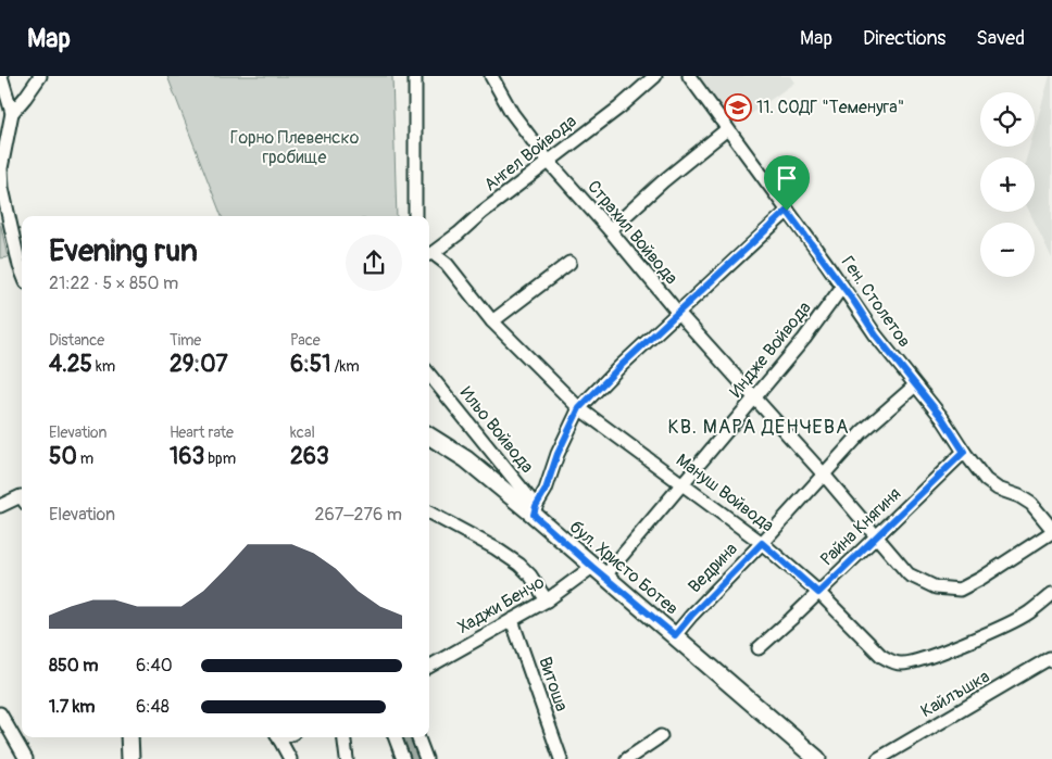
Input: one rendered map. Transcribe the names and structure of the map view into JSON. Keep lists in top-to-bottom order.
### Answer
{
  "streets": {
    "main road": ["бул. Христо Ботев"],
    "street": [
      "Ангел Войвода",
      "Страхил Войвода",
      "Ген. Столетов",
      "Индже Войвода",
      "Ильо Войвода",
      "Мануш Войвода",
      "Райна Княгиня",
      "Ведрина",
      "Хаджи Бенчо",
      "Витоша",
      "Кайлъшка"
    ]
  },
  "crossings": [
    ["Ангел Войвода", "Страхил Войвода"],
    ["Ангел Войвода", "Мануш Войвода"],
    ["Страхил Войвода", "Ген. Столетов"],
    ["Страхил Войвода", "Индже Войвода"],
    ["Страхил Войвода", "Райна Княгиня"],
    ["Страхил Войвода", "Ведрина"],
    ["Ген. Столетов", "Индже Войвода"],
    ["Ген. Столетов", "Райна Княгиня"],
    ["Ген. Столетов", "Ведрина"],
    ["Индже Войвода", "Мануш Войвода"],
    ["Индже Войвода", "бул. Христо Ботев"],
    ["Индже Войвода", "Хаджи Бенчо"],
    ["Ильо Войвода", "бул. Христо Ботев"],
    ["Мануш Войвода", "Райна Княгиня"],
    ["Мануш Войвода", "Ведрина"],
    ["бул. Христо Ботев", "Ведрина"],
    ["бул. Христо Ботев", "Хаджи Бенчо"],
    ["Хаджи Бенчо", "Витоша"]
  ],
  "districts": ["КВ. МАРА ДЕНЧЕВА"],
  "parks": ["Горно Плевенско гробище"],
  "places": {
    "school or university": ["11. СОДГ \"Теменуга\""]
  },
  "page": {
    "header": "Map",
    "nav": ["Map", "Directions", "Saved"],
    "map_buttons": ["+", "−"],
    "heading": ["Evening run", "21:22 · 5 × 850 m"],
    "stats": [
      ["Distance", "4.25 km"],
      ["Time", "29:07"],
      ["Pace", "6:51 /km"],
      ["Elevation", "50 m"],
      ["Heart rate", "163 bpm"],
      ["kcal", "263"]
    ],
    "chart": ["Elevation", "267–276 m"],
    "list": [
      {
        "name": "850 m",
        "note": "6:40"
      },
      {
        "name": "1.7 km",
        "note": "6:48"
      }
    ]
  }
}
